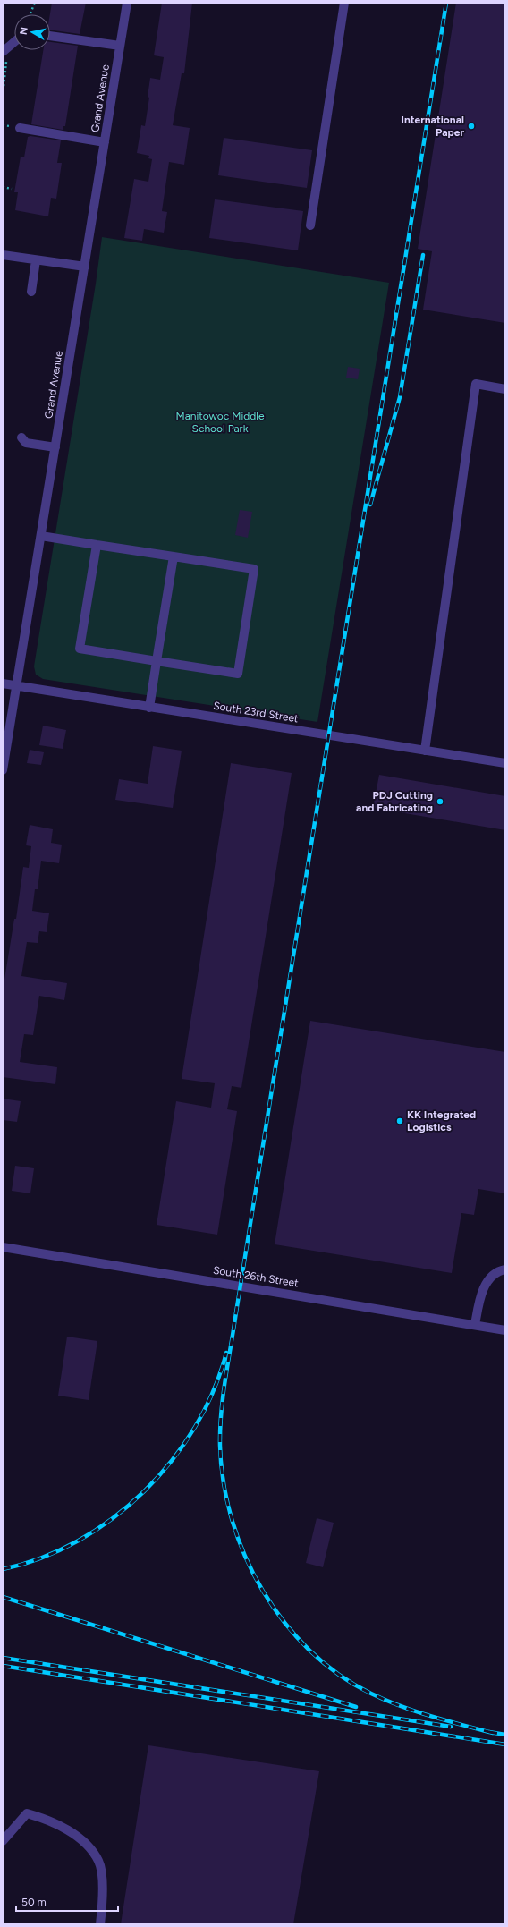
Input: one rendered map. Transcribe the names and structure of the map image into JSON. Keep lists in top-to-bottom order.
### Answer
{
  "streets": {
    "street": ["Grand Avenue", "South 23rd Street", "South 26th Street"]
  },
  "crossings": [
    ["Grand Avenue", "South 23rd Street"]
  ],
  "parks": ["Manitowoc Middle School Park"],
  "places": ["International Paper", "PDJ Cutting and Fabricating", "KK Integrated Logistics"],
  "scale_bar": "50 m",
  "north": "left"
}
